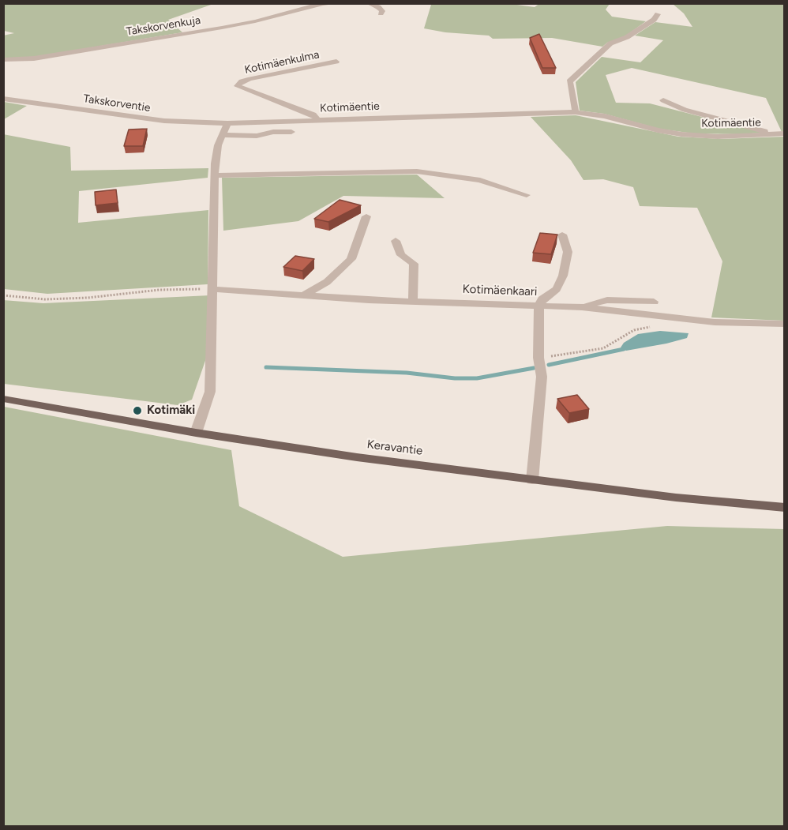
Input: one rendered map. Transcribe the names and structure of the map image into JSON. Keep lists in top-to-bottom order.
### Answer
{
  "streets": {
    "main road": ["Keravantie"],
    "street": [
      "Takskorvenkuja",
      "Kotimäenkulma",
      "Takskorventie",
      "Kotimäentie",
      "Kotimäenkaari"
    ]
  },
  "crossings": [
    ["Kotimäenkulma", "Kotimäentie"],
    ["Takskorventie", "Kotimäentie"]
  ],
  "places": ["Kotimäki"]
}
